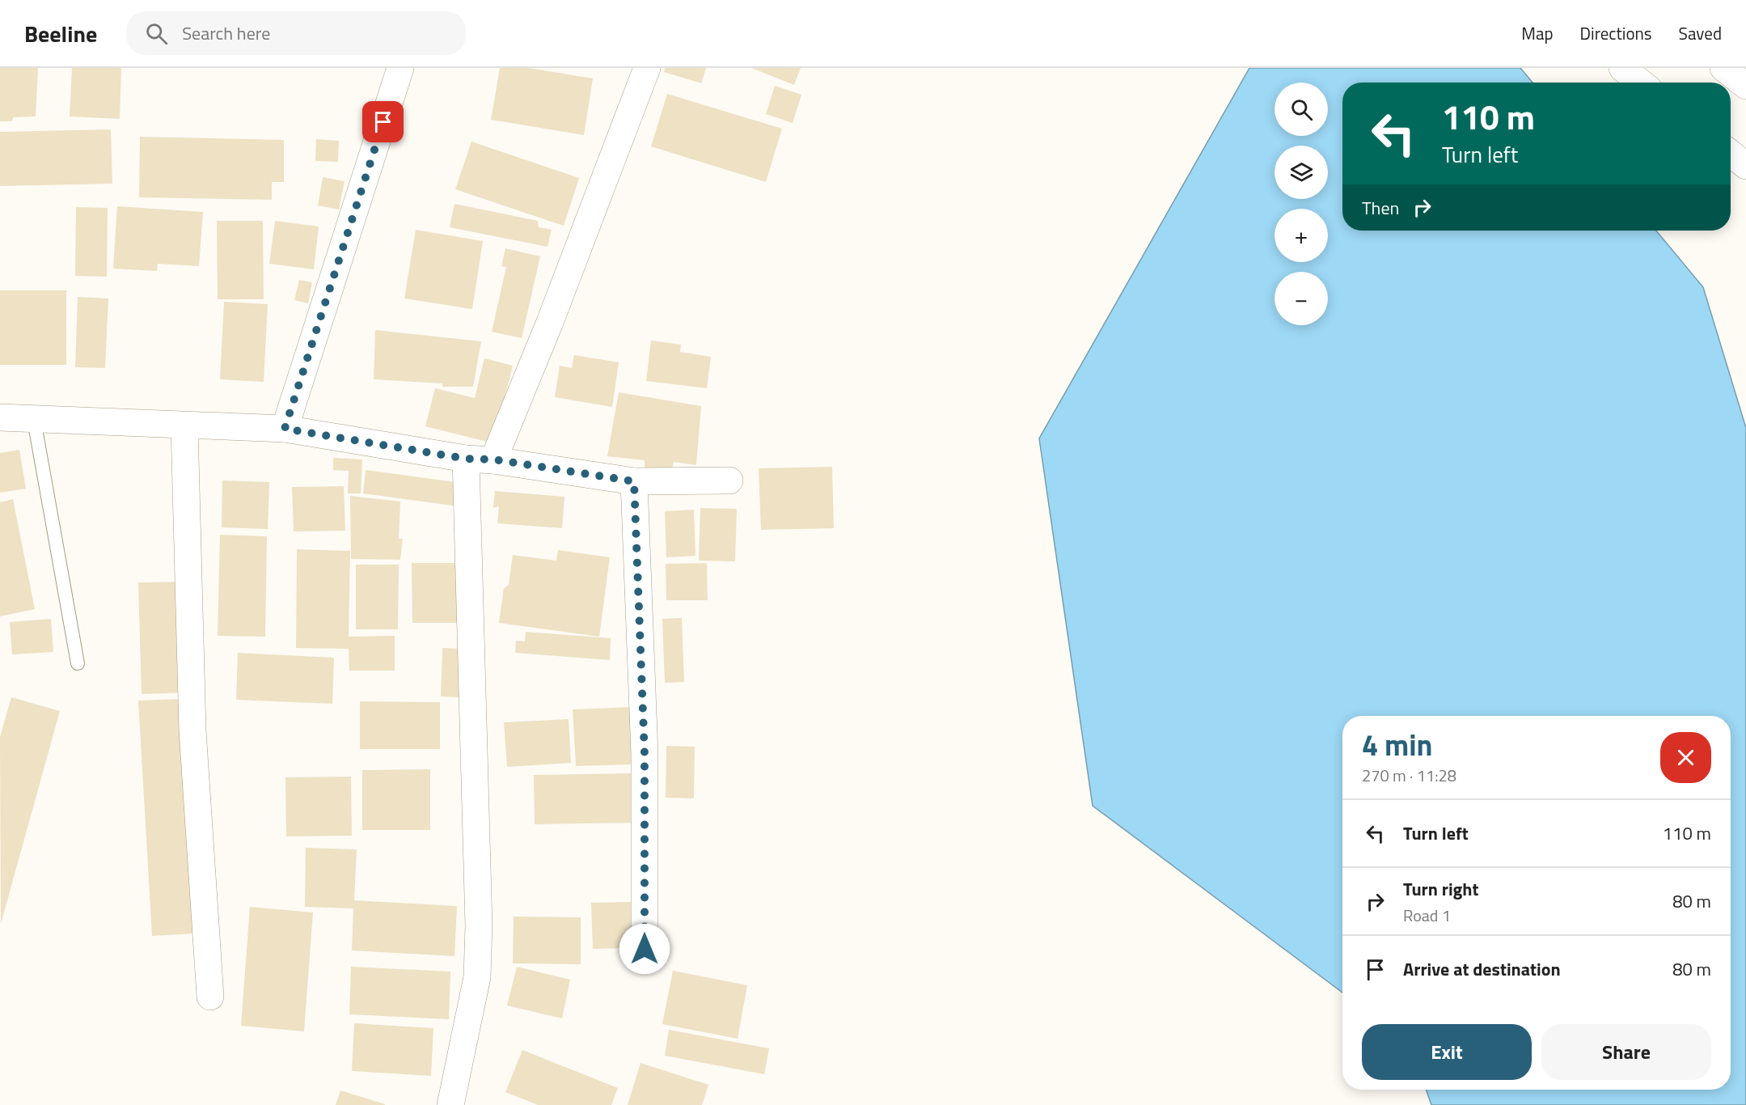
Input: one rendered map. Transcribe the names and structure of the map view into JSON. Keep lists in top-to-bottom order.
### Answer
{
  "page": {
    "header": "Beeline",
    "search": "Search here",
    "nav": ["Map", "Directions", "Saved"],
    "map_buttons": ["+", "−"],
    "turn": ["110 m", "Turn left"],
    "then": "Then",
    "heading": ["4 min", "270 m · 11:28"],
    "list": [
      {
        "name": "Turn left",
        "value": "110 m"
      },
      {
        "name": "Turn right",
        "note": "Road 1",
        "value": "80 m"
      },
      {
        "name": "Arrive at destination",
        "value": "80 m"
      }
    ],
    "buttons": ["Exit", "Share"]
  }
}
